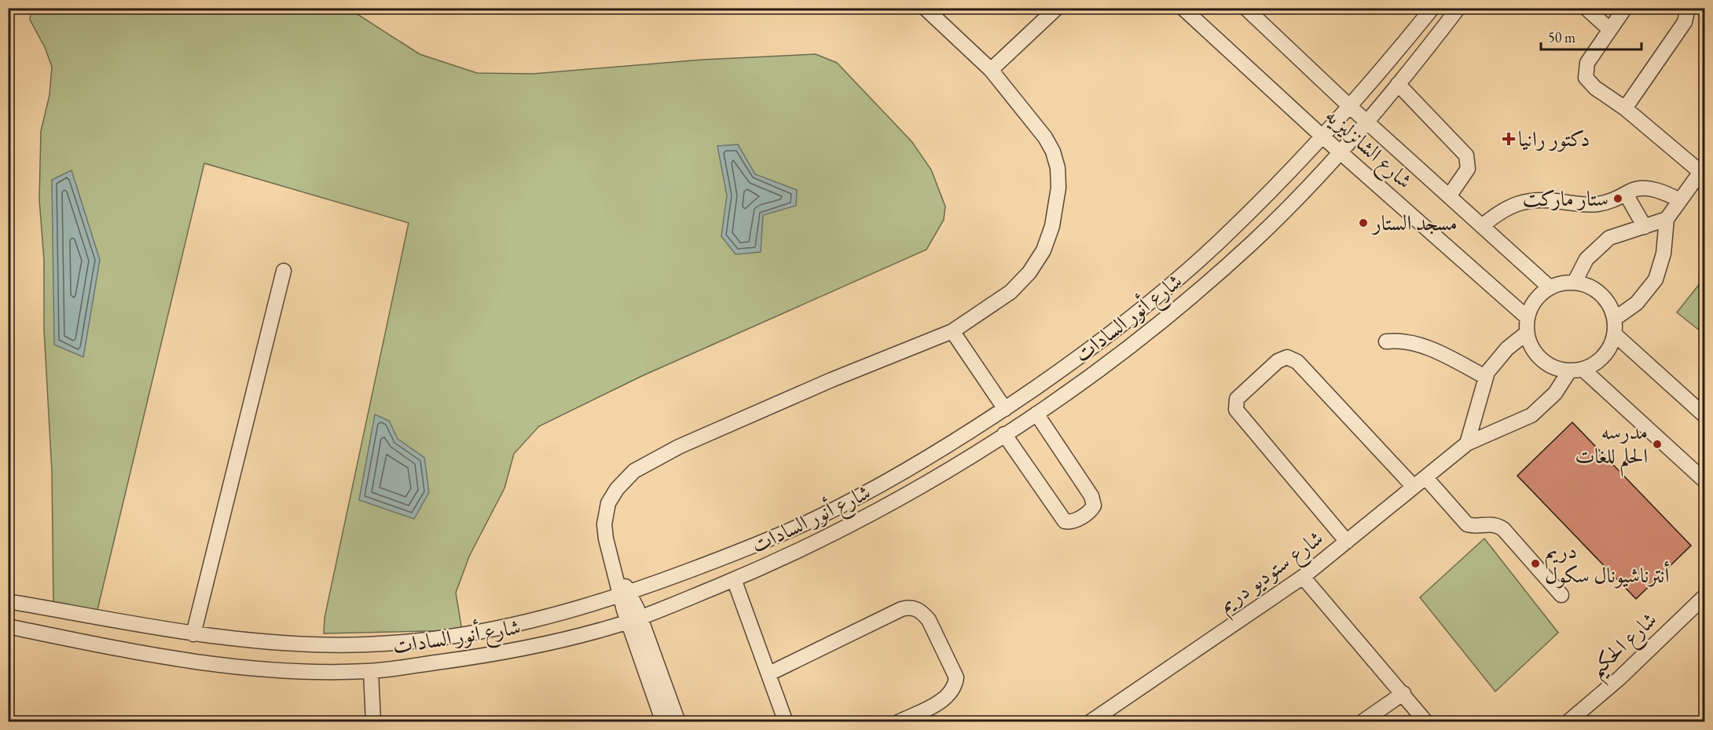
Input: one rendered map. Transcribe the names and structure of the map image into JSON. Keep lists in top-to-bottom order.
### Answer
{
  "streets": {
    "street": [
      "شارع الشانزليزيه",
      "شارع أنور السادات",
      "شارع ستوديو دريم",
      "شارع الحكيم"
    ]
  },
  "crossings": [
    ["شارع الشانزليزيه", "شارع أنور السادات"],
    ["شارع الشانزليزيه", "شارع ستوديو دريم"]
  ],
  "places": {
    "health": ["دكتور رانيا"],
    "other": [
      "ستار ماركت",
      "مسجد الستار",
      "مدرسه الحلم للغات",
      "دريم أنترناشيونال سكول"
    ]
  },
  "scale_bar": "50 m"
}
